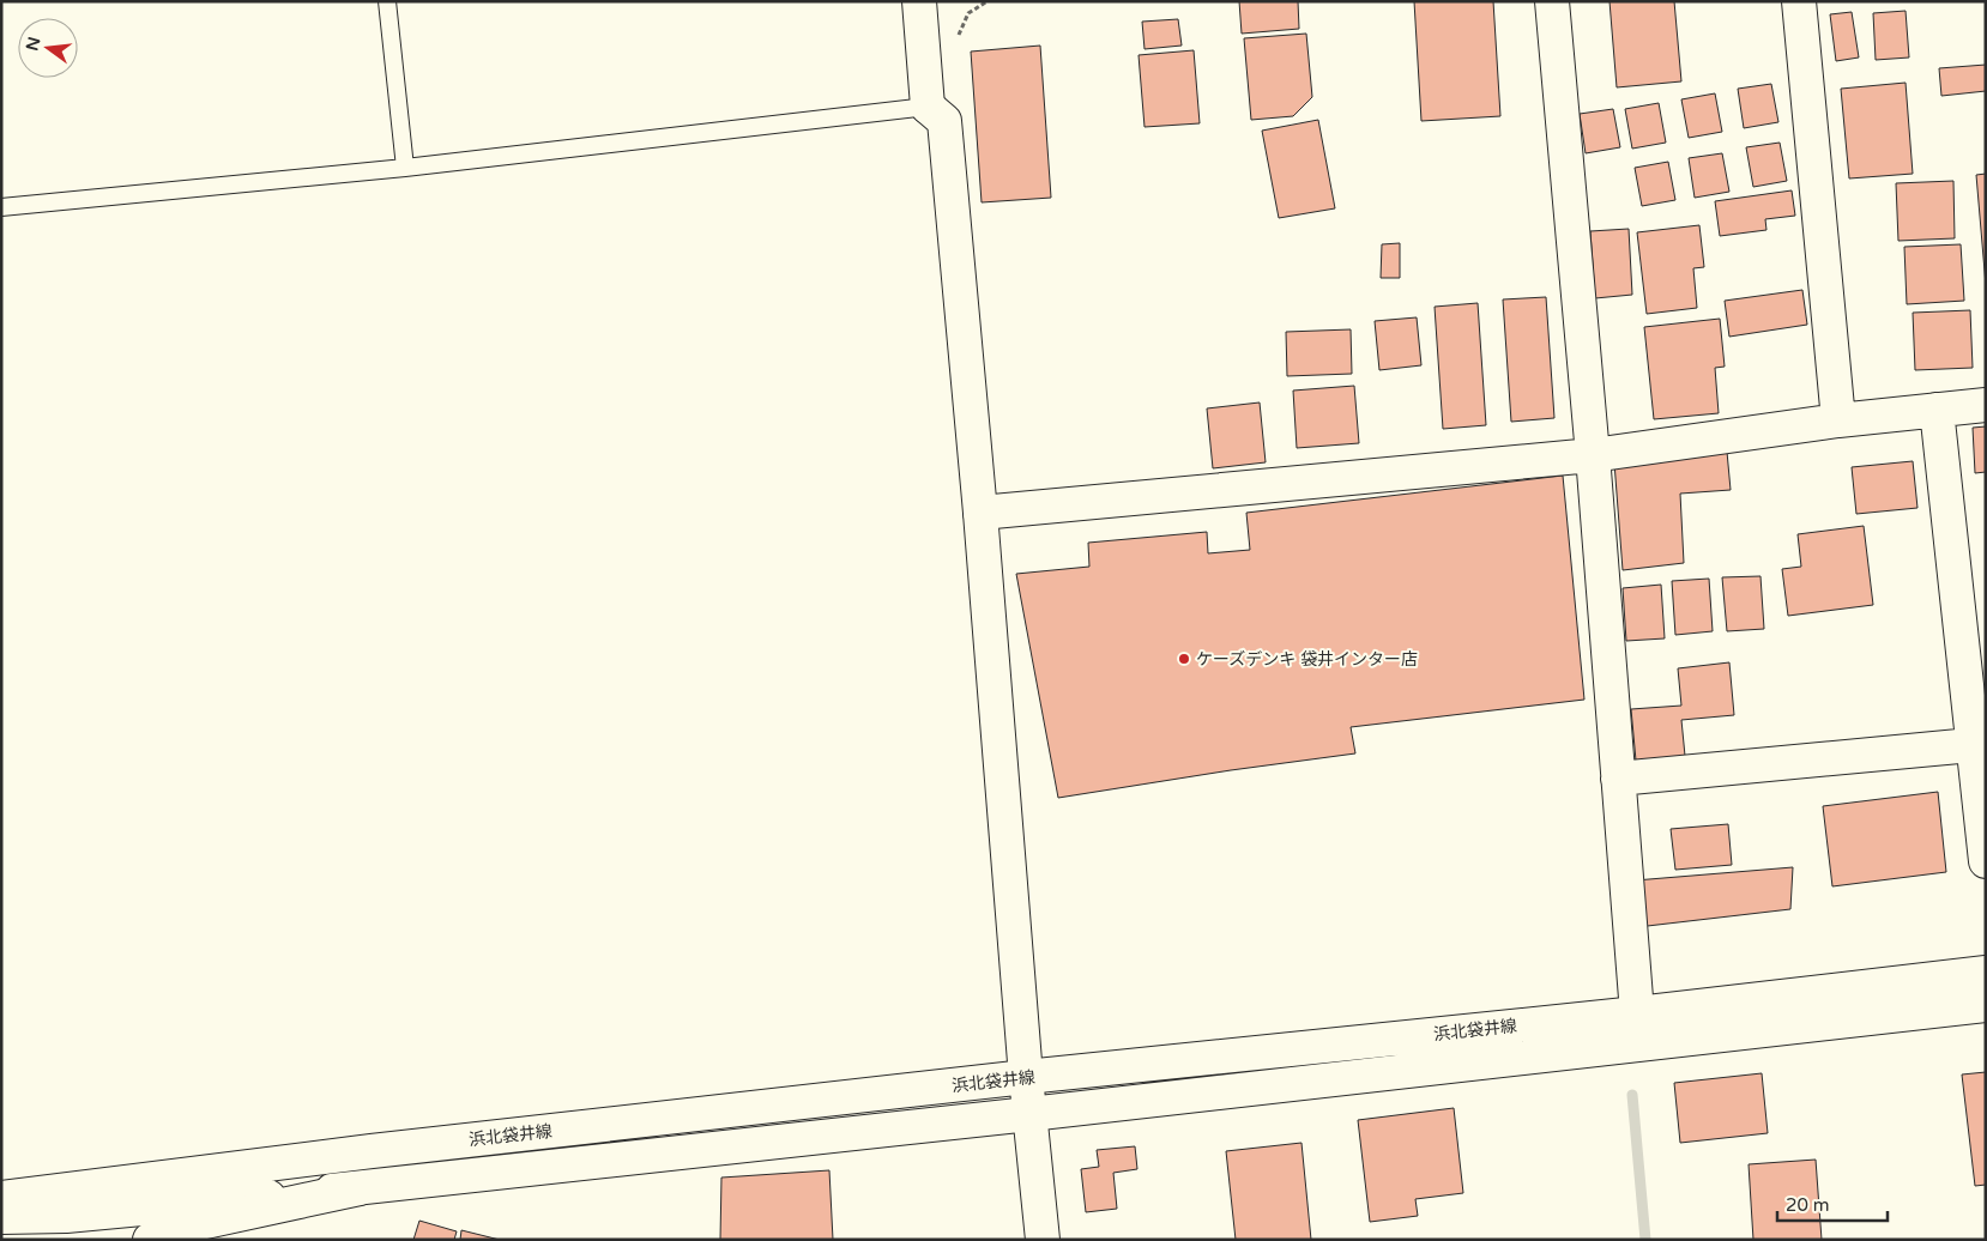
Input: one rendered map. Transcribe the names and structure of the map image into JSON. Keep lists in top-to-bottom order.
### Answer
{
  "streets": {
    "main road": ["浜北袋井線"]
  },
  "places": ["ケーズデンキ 袋井インター店"],
  "scale_bar": "20 m",
  "north": "left"
}
